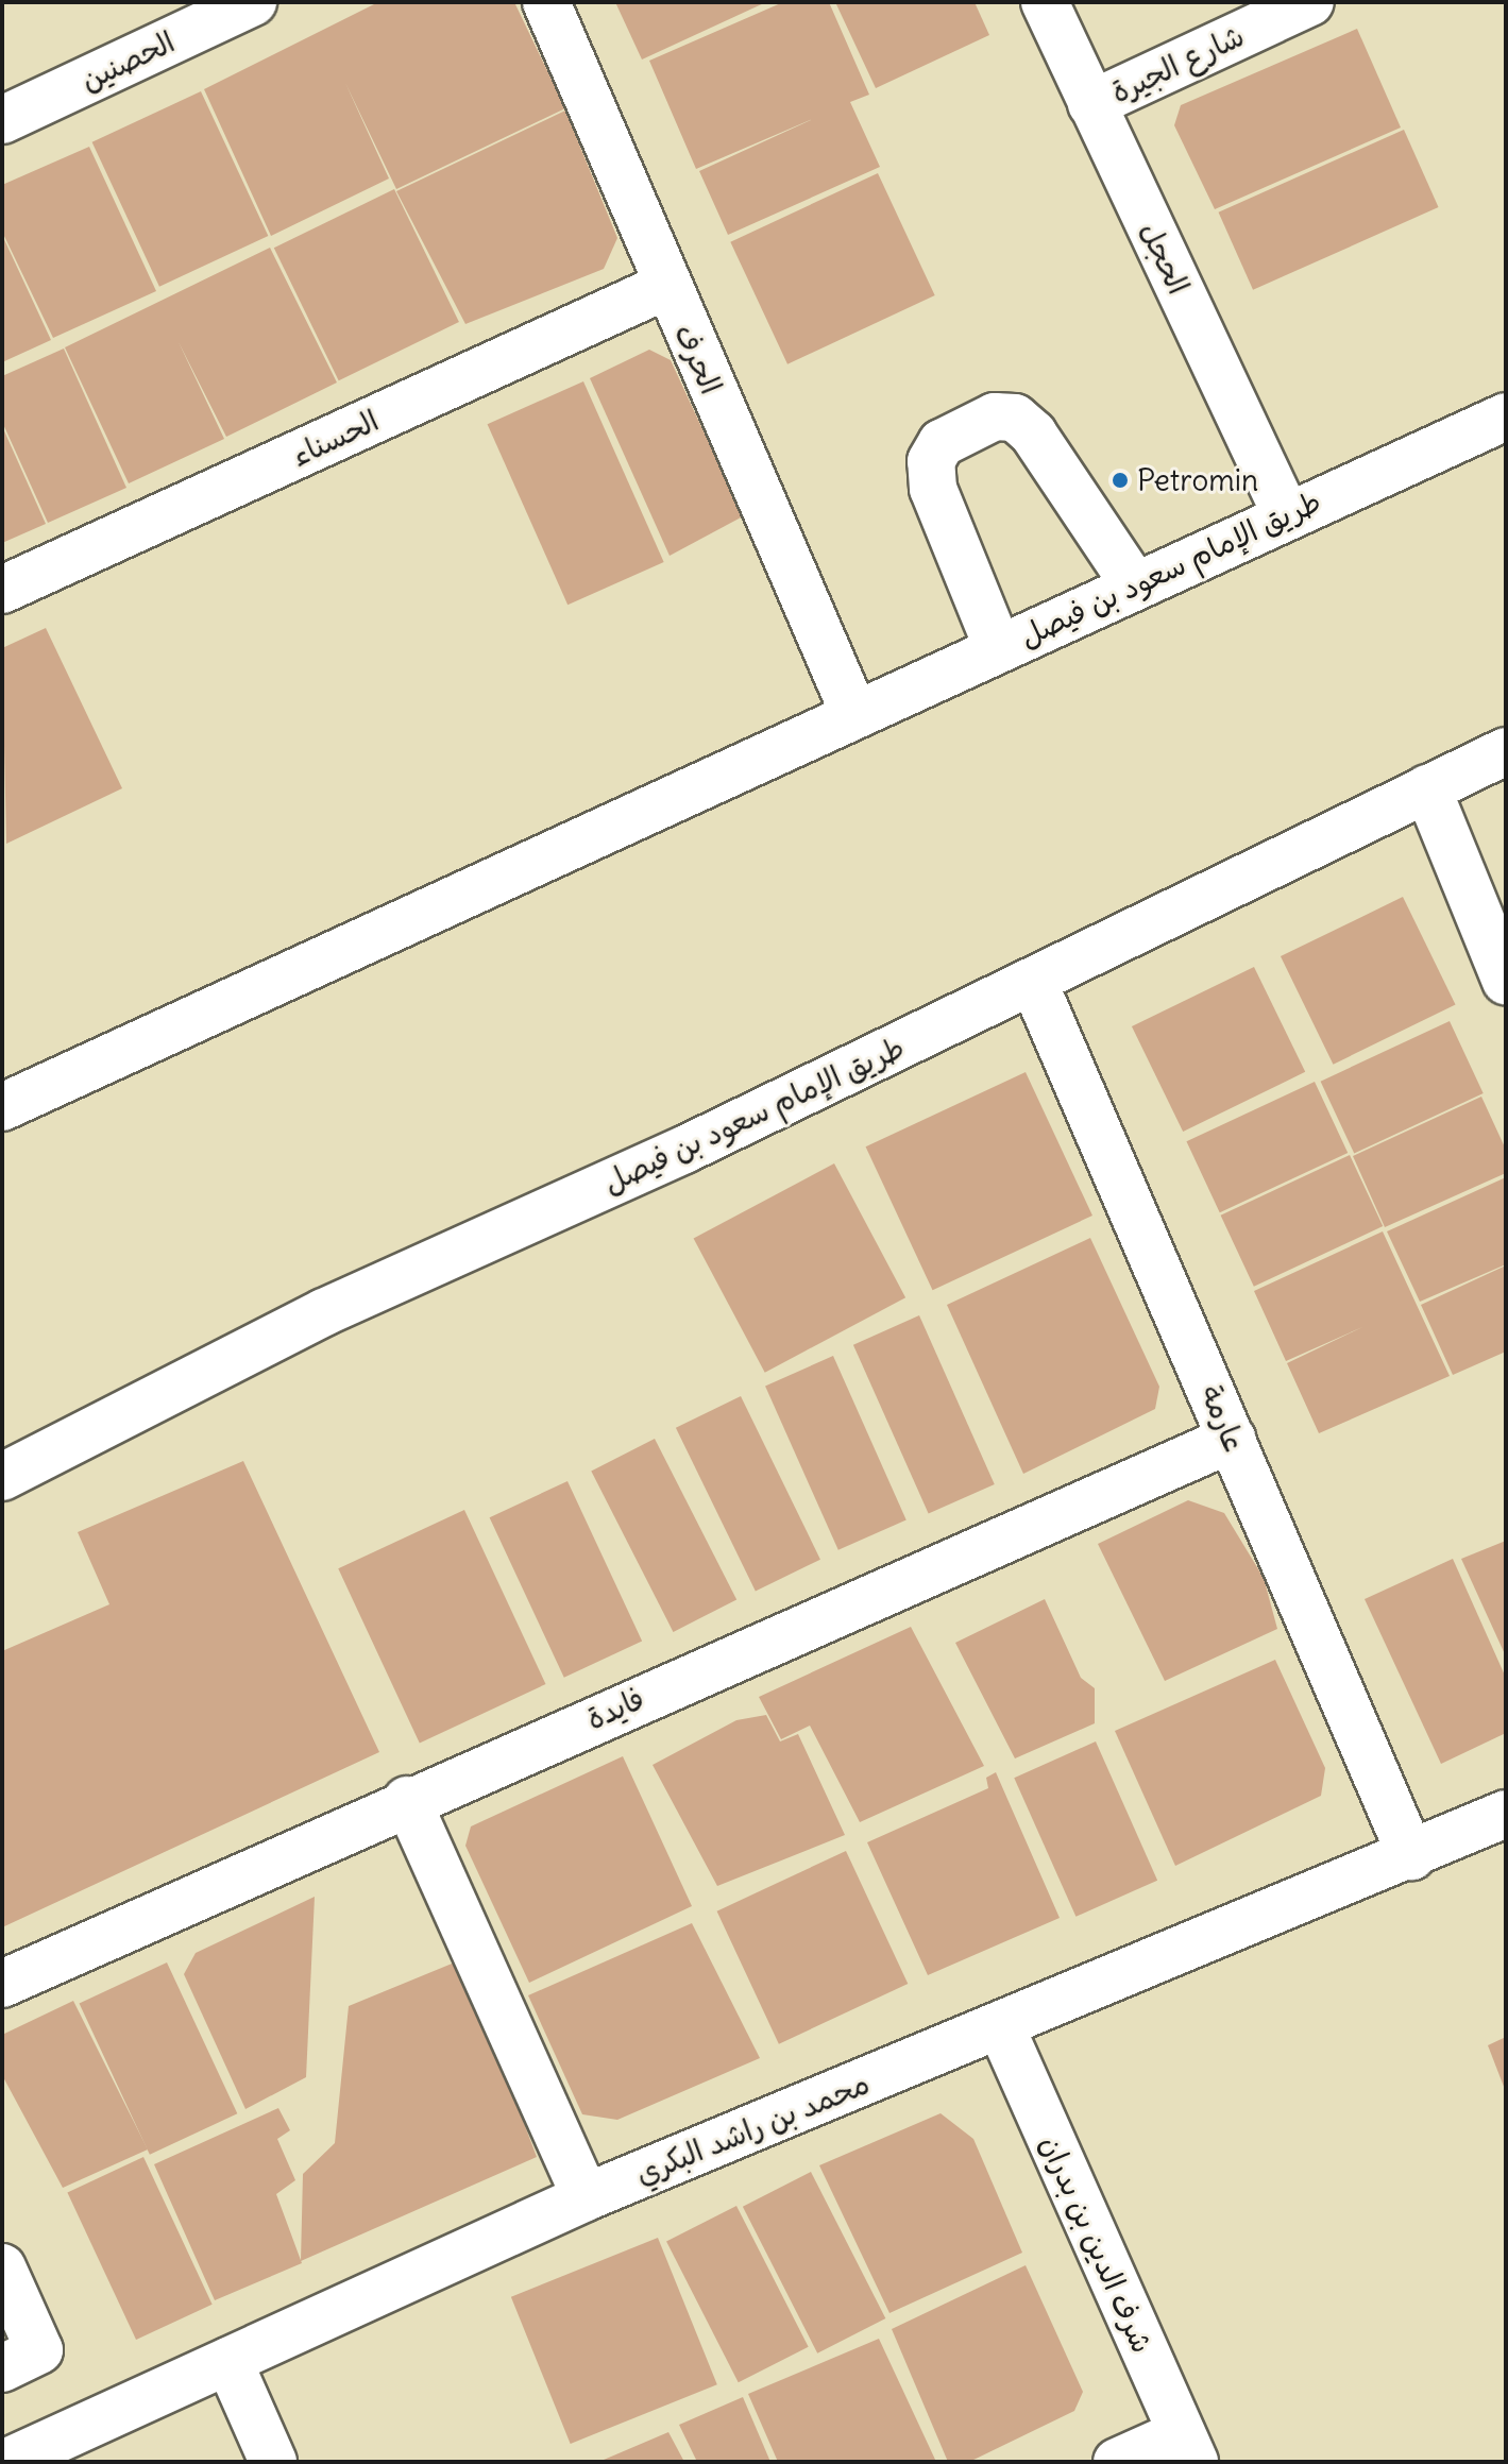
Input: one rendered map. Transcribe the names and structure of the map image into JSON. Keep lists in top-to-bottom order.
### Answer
{
  "streets": {
    "street": [
      "الحصنين",
      "شارع الجيرة",
      "الحجل",
      "الحرف",
      "الحسناء",
      "طريق الإمام سعود بن فيصل",
      "عارمة",
      "فايدة",
      "محمد بن راشد البكري",
      "شرف الدين بن بدران"
    ]
  },
  "crossings": [
    ["شارع الجيرة", "الحجل"],
    ["الحجل", "طريق الإمام سعود بن فيصل"],
    ["الحرف", "الحسناء"],
    ["الحرف", "طريق الإمام سعود بن فيصل"],
    ["طريق الإمام سعود بن فيصل", "عارمة"],
    ["عارمة", "فايدة"],
    ["عارمة", "محمد بن راشد البكري"],
    ["محمد بن راشد البكري", "شرف الدين بن بدران"]
  ],
  "places": ["Petromin"]
}
